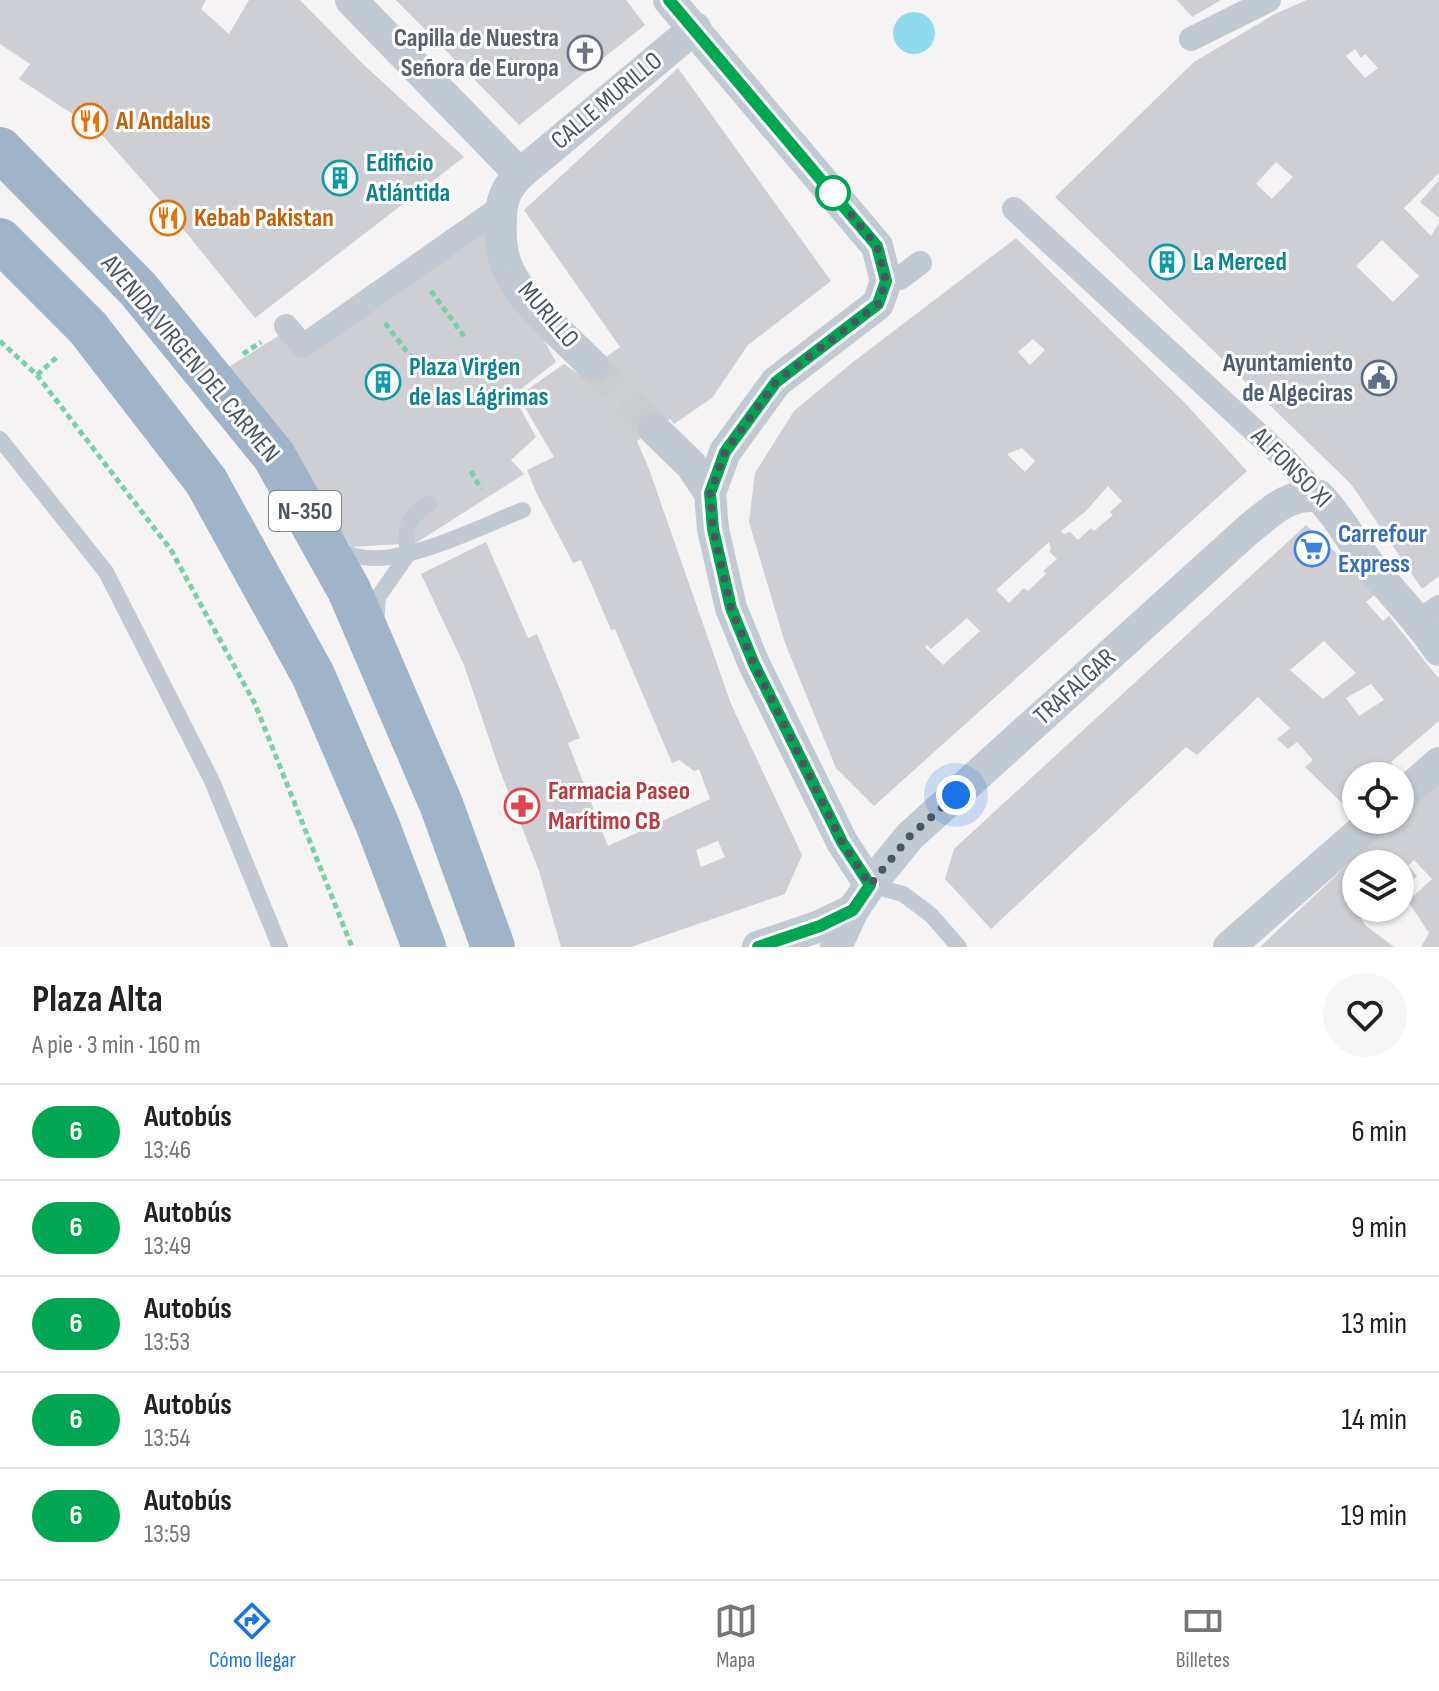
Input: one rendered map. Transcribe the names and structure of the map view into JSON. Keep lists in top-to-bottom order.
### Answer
{
  "streets": {
    "highway": ["AVENIDA VIRGEN DEL CARMEN", "N-350"],
    "street": [
      "CALLE MURILLO",
      "MURILLO",
      "ALFONSO XI",
      "TRAFALGAR"
    ]
  },
  "crossings": [
    ["ALFONSO XI", "TRAFALGAR"]
  ],
  "places": {
    "church": ["Capilla de Nuestra Señora de Europa"],
    "restaurant": ["Al Andalus", "Kebab Pakistan"],
    "building": ["Edificio Atlántida", "La Merced", "Plaza Virgen de las Lágrimas"],
    "public building": ["Ayuntamiento de Algeciras"],
    "supermarket": ["Carrefour Express"],
    "pharmacy": ["Farmacia Paseo Marítimo CB"]
  },
  "lines": ["bus line 6"],
  "page": {
    "heading": ["Plaza Alta", "A pie · 3 min · 160 m"],
    "list": [
      {
        "mark": "6",
        "name": "Autobús",
        "note": "13:46",
        "value": "6 min"
      },
      {
        "mark": "6",
        "name": "Autobús",
        "note": "13:49",
        "value": "9 min"
      },
      {
        "mark": "6",
        "name": "Autobús",
        "note": "13:53",
        "value": "13 min"
      },
      {
        "mark": "6",
        "name": "Autobús",
        "note": "13:54",
        "value": "14 min"
      },
      {
        "mark": "6",
        "name": "Autobús",
        "note": "13:59",
        "value": "19 min"
      }
    ],
    "tabs": ["Cómo llegar", "Mapa", "Billetes"]
  }
}
